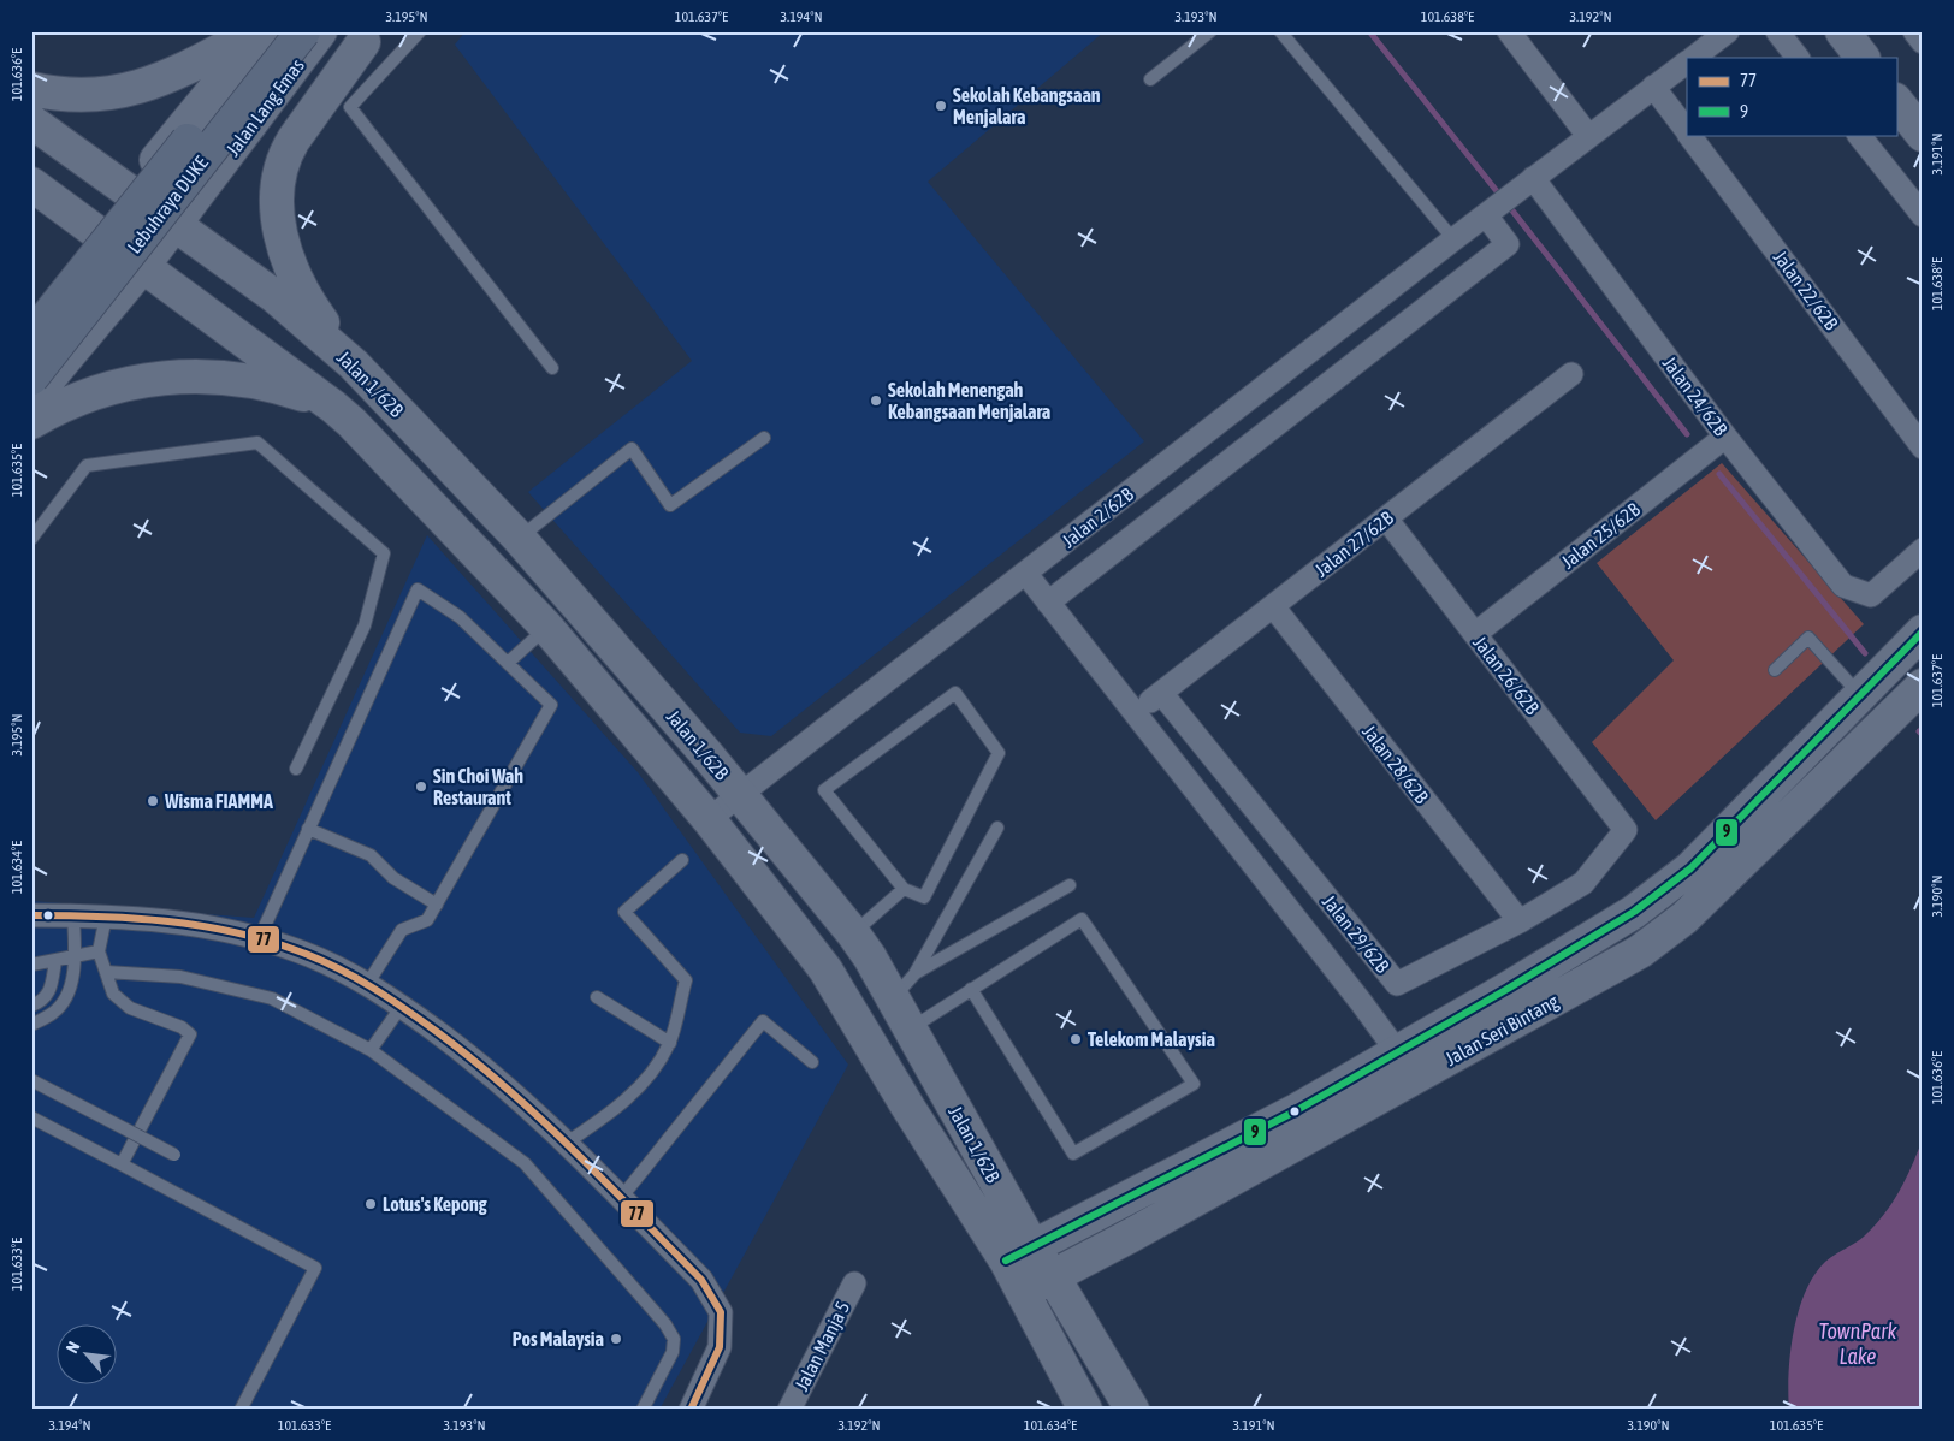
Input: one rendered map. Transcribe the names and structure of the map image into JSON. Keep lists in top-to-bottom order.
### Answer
{
  "streets": {
    "highway": ["Lebuhraya DUKE"],
    "main road": ["Jalan Lang Emas", "Jalan 1/62B", "Jalan Seri Bintang"],
    "street": [
      "Jalan 22/62B",
      "Jalan 24/62B",
      "Jalan 2/62B",
      "Jalan 25/62B",
      "Jalan 27/62B",
      "Jalan 26/62B",
      "Jalan 28/62B",
      "Jalan 29/62B",
      "Jalan Manja 5"
    ]
  },
  "crossings": [
    ["Jalan Lang Emas", "Jalan 1/62B"],
    ["Jalan 22/62B", "Jalan 2/62B"],
    ["Jalan 1/62B", "Jalan 2/62B"],
    ["Jalan 1/62B", "Jalan Seri Bintang"],
    ["Jalan 24/62B", "Jalan 2/62B"],
    ["Jalan 24/62B", "Jalan 25/62B"],
    ["Jalan 2/62B", "Jalan 29/62B"],
    ["Jalan 25/62B", "Jalan 26/62B"],
    ["Jalan 27/62B", "Jalan 26/62B"],
    ["Jalan 27/62B", "Jalan 28/62B"],
    ["Jalan 27/62B", "Jalan 29/62B"],
    ["Jalan 26/62B", "Jalan 29/62B"],
    ["Jalan 28/62B", "Jalan 29/62B"],
    ["Jalan 29/62B", "Jalan Seri Bintang"]
  ],
  "water": ["TownPark Lake"],
  "places": [
    "Sekolah Kebangsaan Menjalara",
    "Sekolah Menengah Kebangsaan Menjalara",
    "Sin Choi Wah Restaurant",
    "Wisma FIAMMA",
    "Telekom Malaysia",
    "Lotus's Kepong",
    "Pos Malaysia"
  ],
  "lines": ["transit line 9", "transit line 77"],
  "legend": ["77", "9"],
  "north": "top left",
  "coordinates": [
    "3.195°N",
    "101.637°E",
    "3.194°N",
    "3.193°N",
    "101.638°E",
    "3.192°N",
    "101.636°E",
    "3.191°N",
    "101.635°E",
    "101.634°E",
    "3.190°N",
    "101.633°E"
  ]
}
